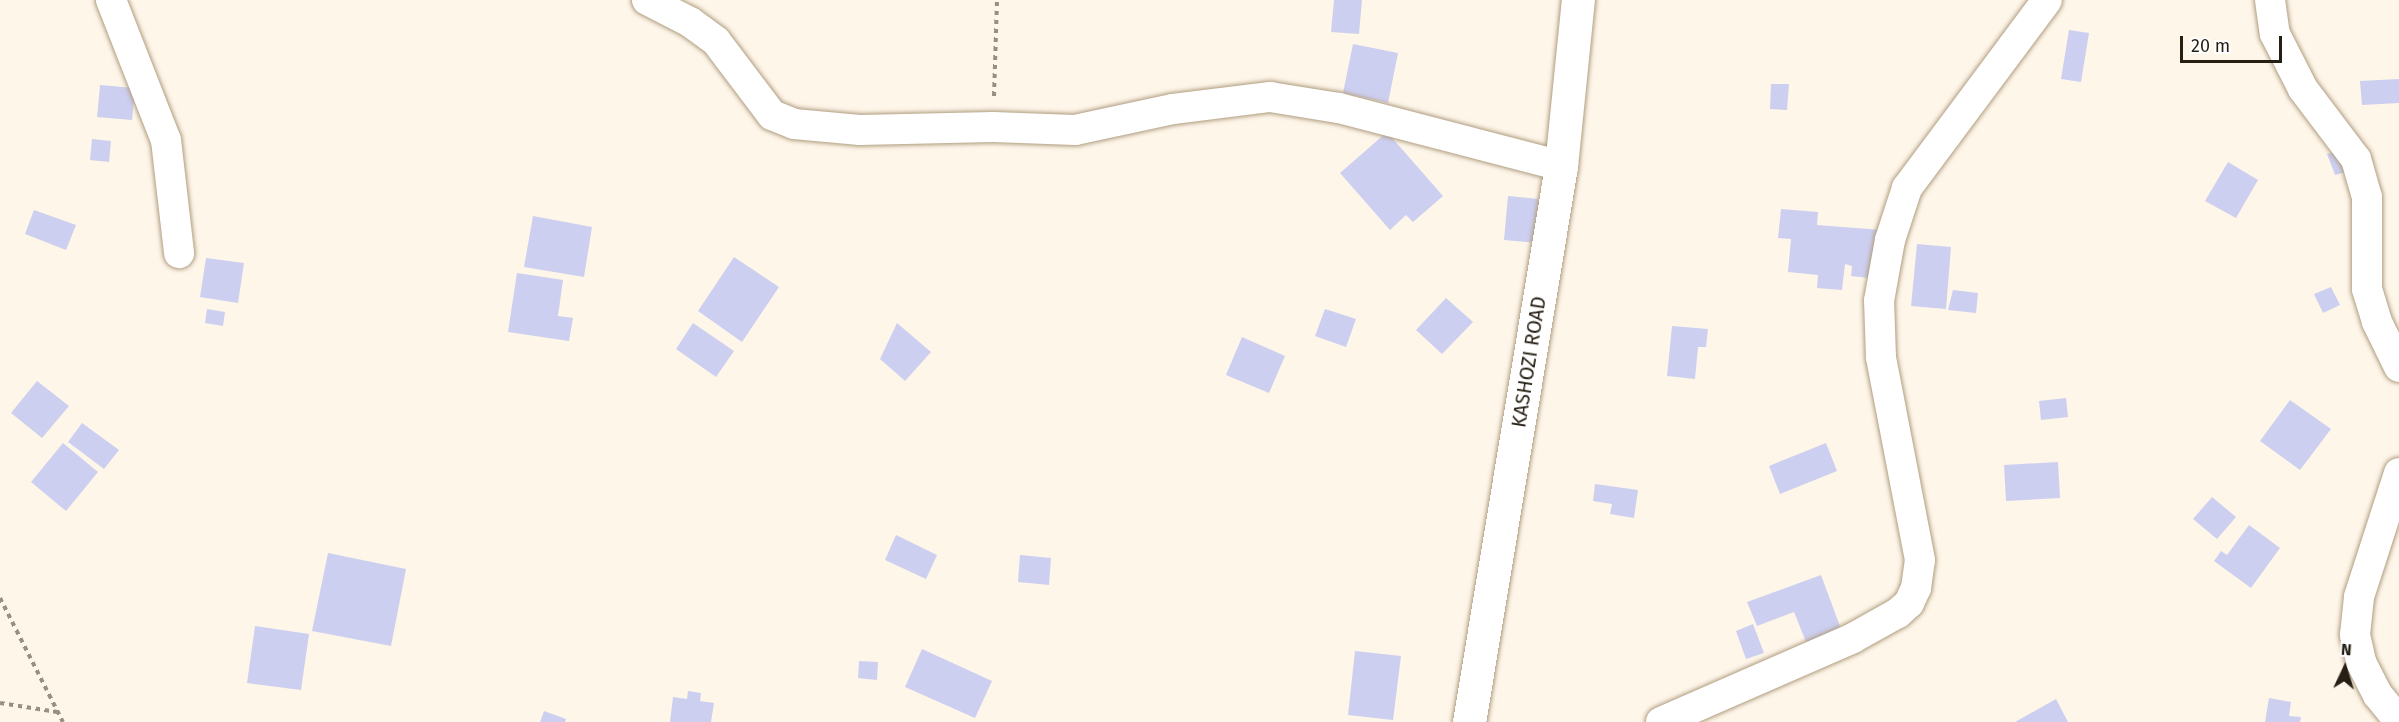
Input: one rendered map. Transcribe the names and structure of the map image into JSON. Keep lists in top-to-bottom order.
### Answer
{
  "streets": {
    "main road": ["KASHOZI ROAD"]
  },
  "scale_bar": "20 m",
  "north": "top"
}
